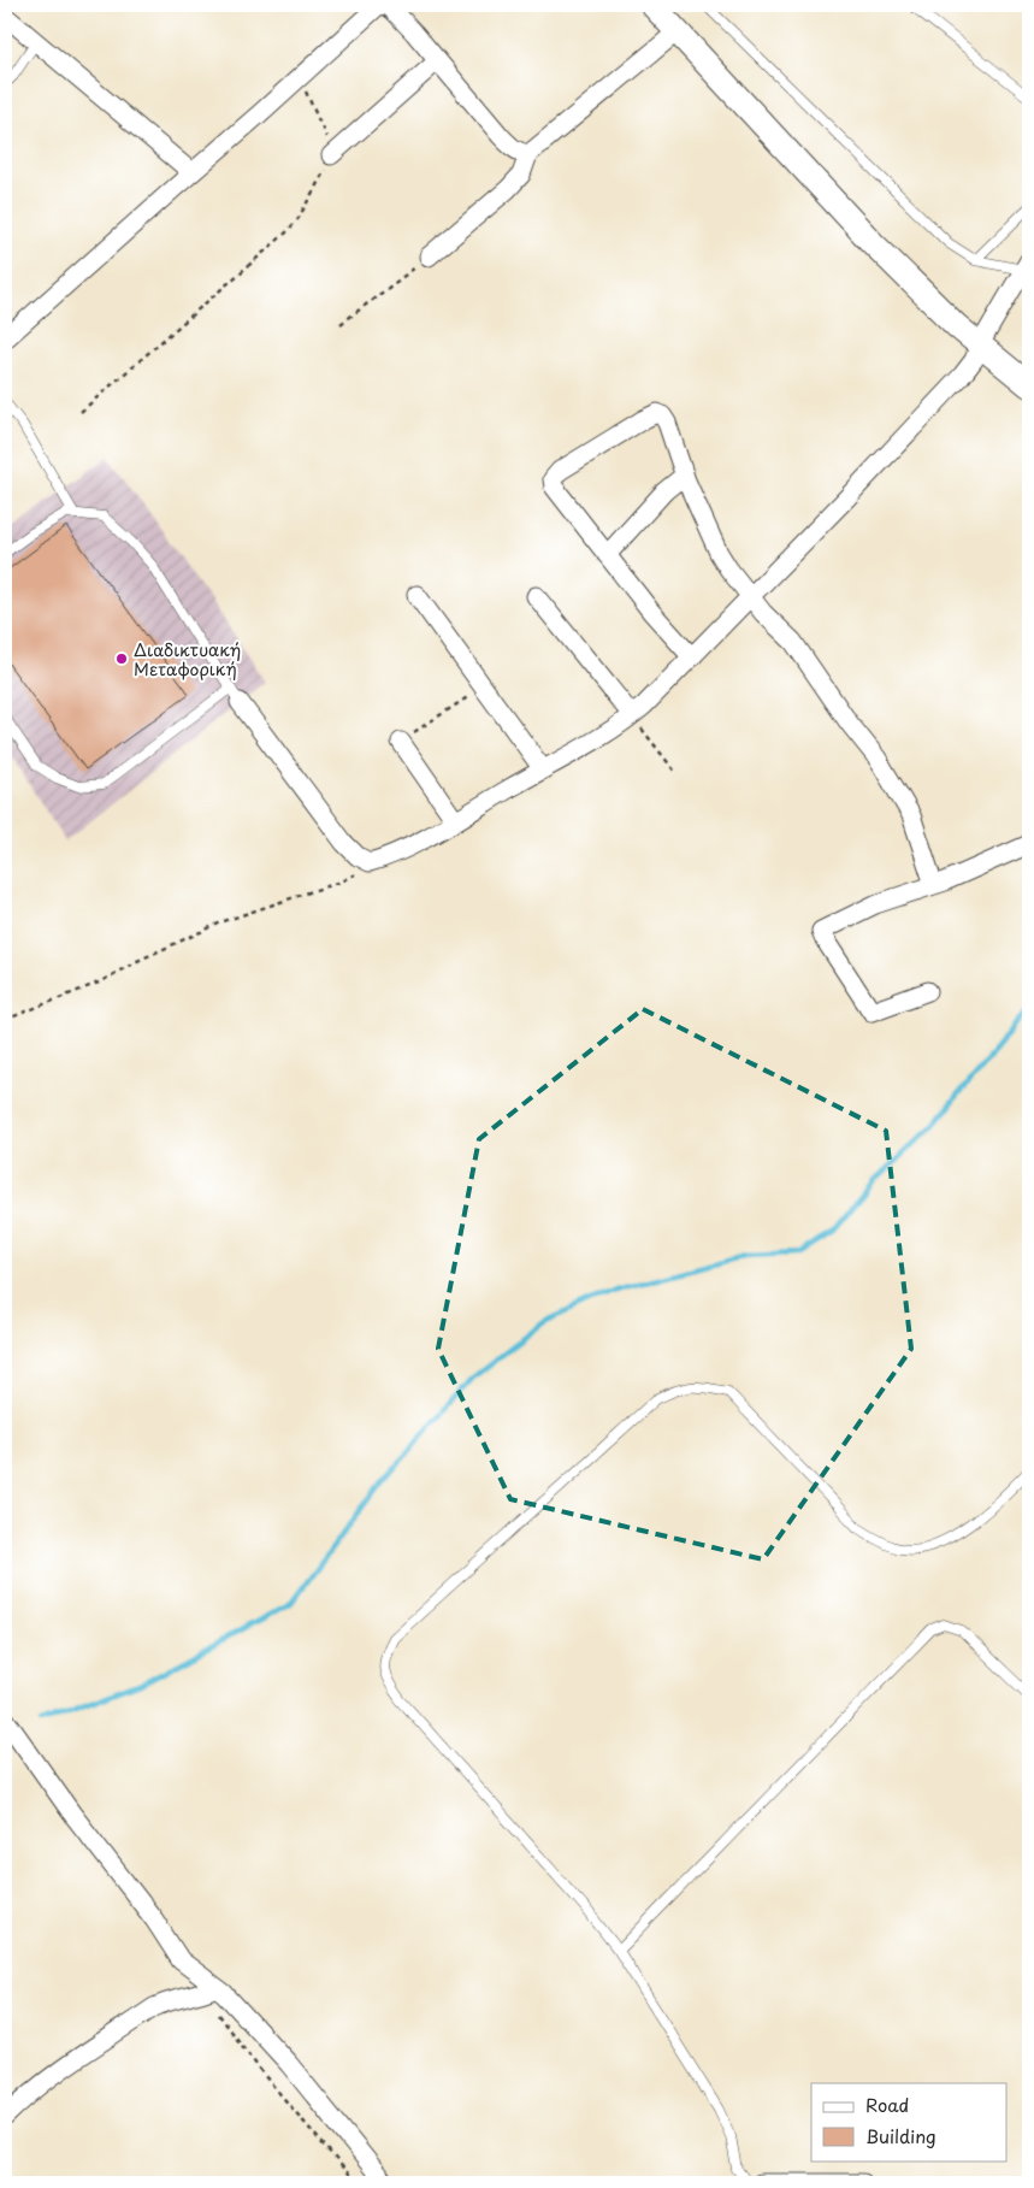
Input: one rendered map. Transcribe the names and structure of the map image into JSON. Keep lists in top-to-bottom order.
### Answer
{
  "places": ["Διαδικτυακή Μεταφορική"],
  "legend": ["Road", "Building"]
}
